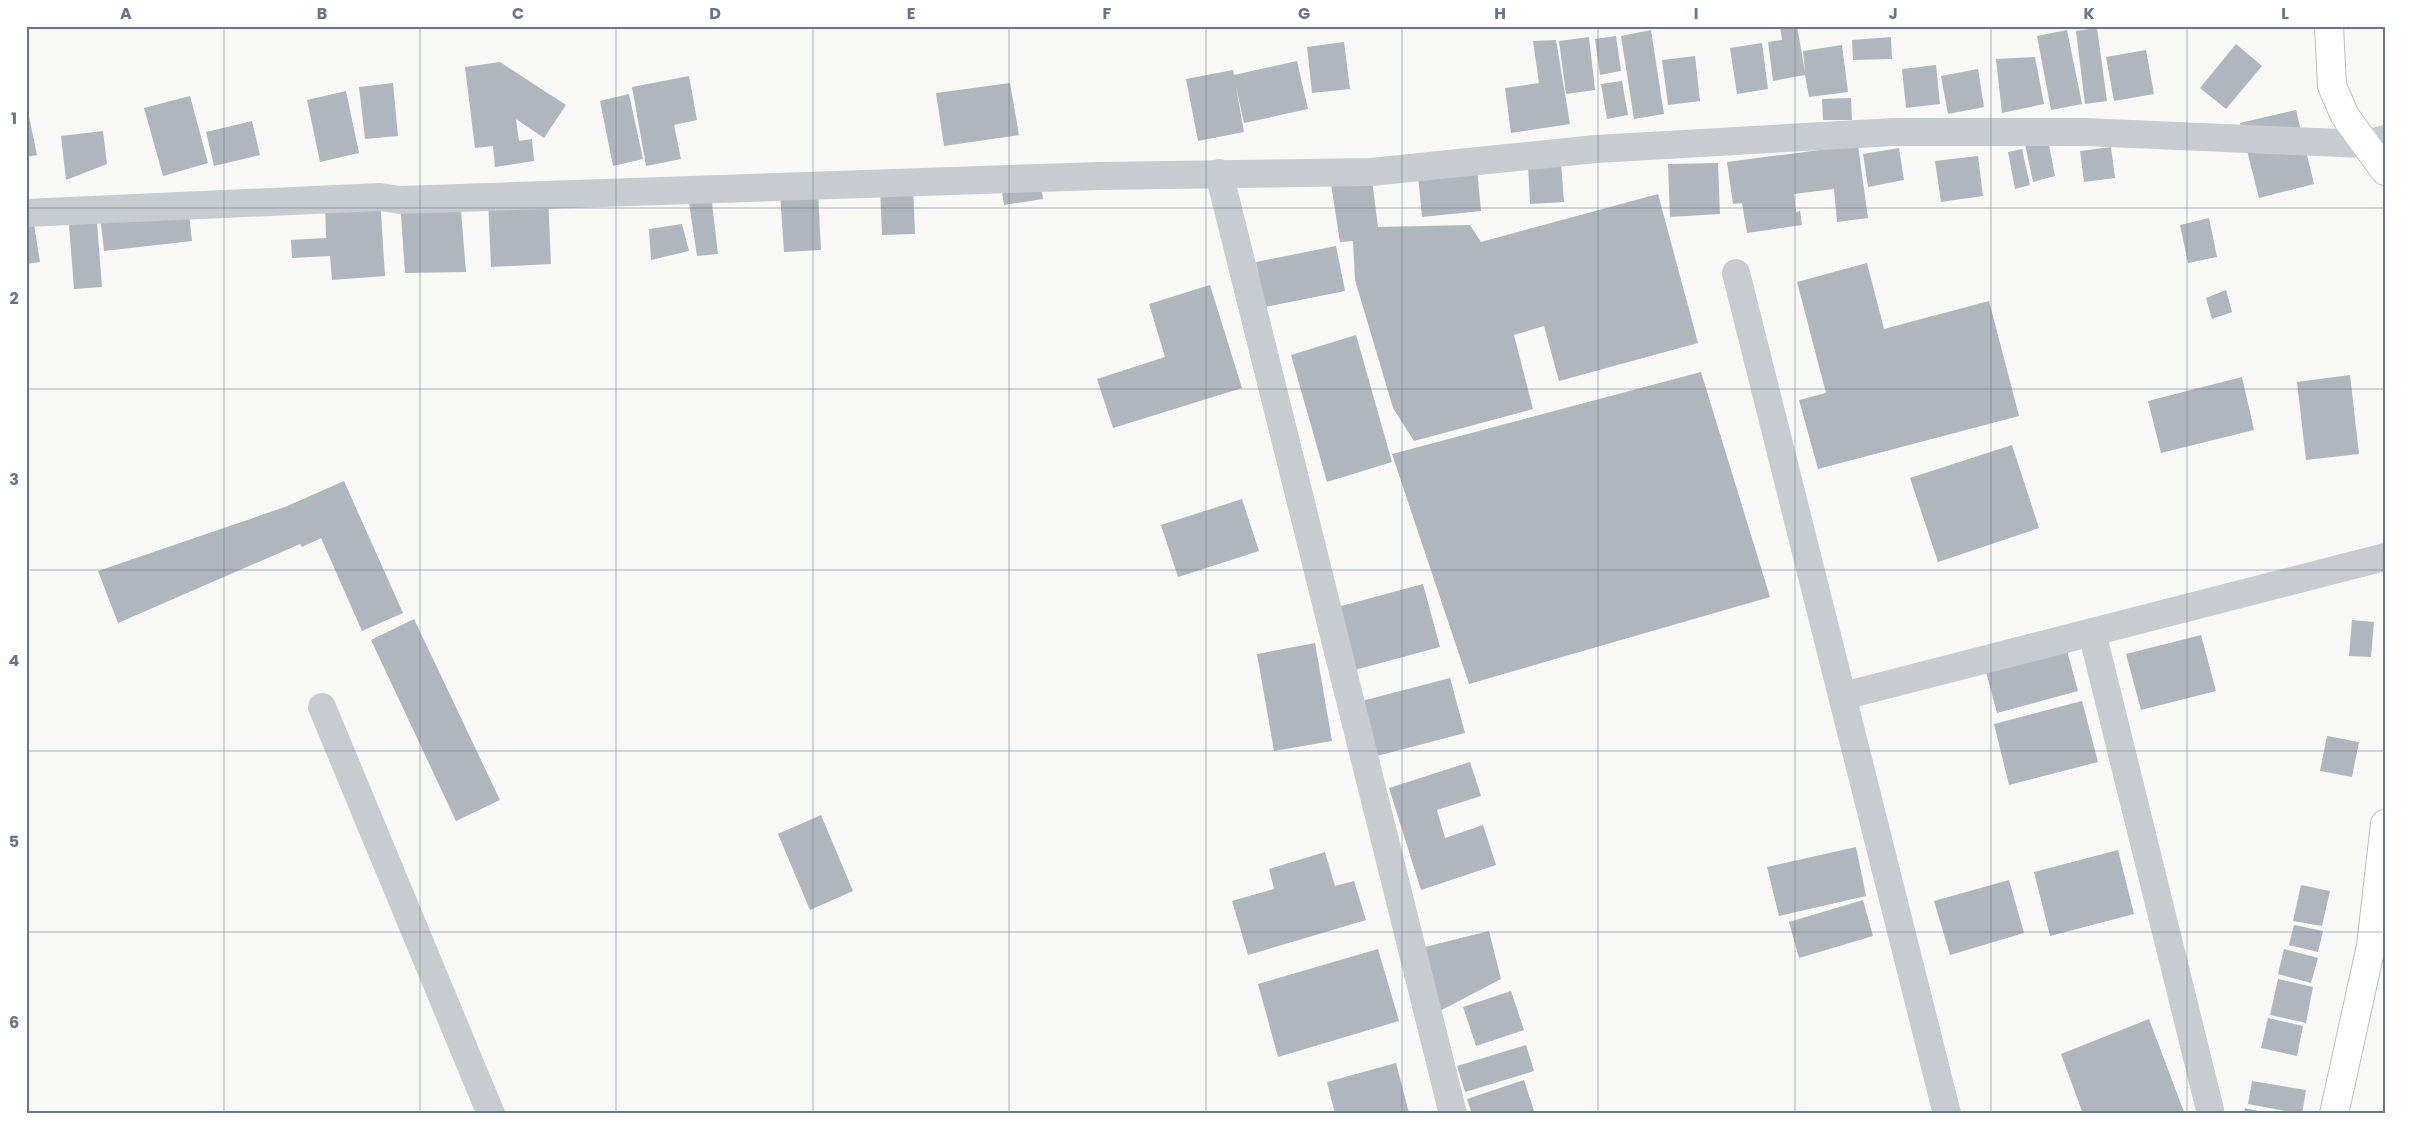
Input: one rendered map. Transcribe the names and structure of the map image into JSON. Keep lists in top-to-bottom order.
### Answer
{
  "grid": {
    "columns": [
      "A",
      "B",
      "C",
      "D",
      "E",
      "F",
      "G",
      "H",
      "I",
      "J",
      "K",
      "L"
    ],
    "rows": [
      "1",
      "2",
      "3",
      "4",
      "5",
      "6"
    ]
  }
}
